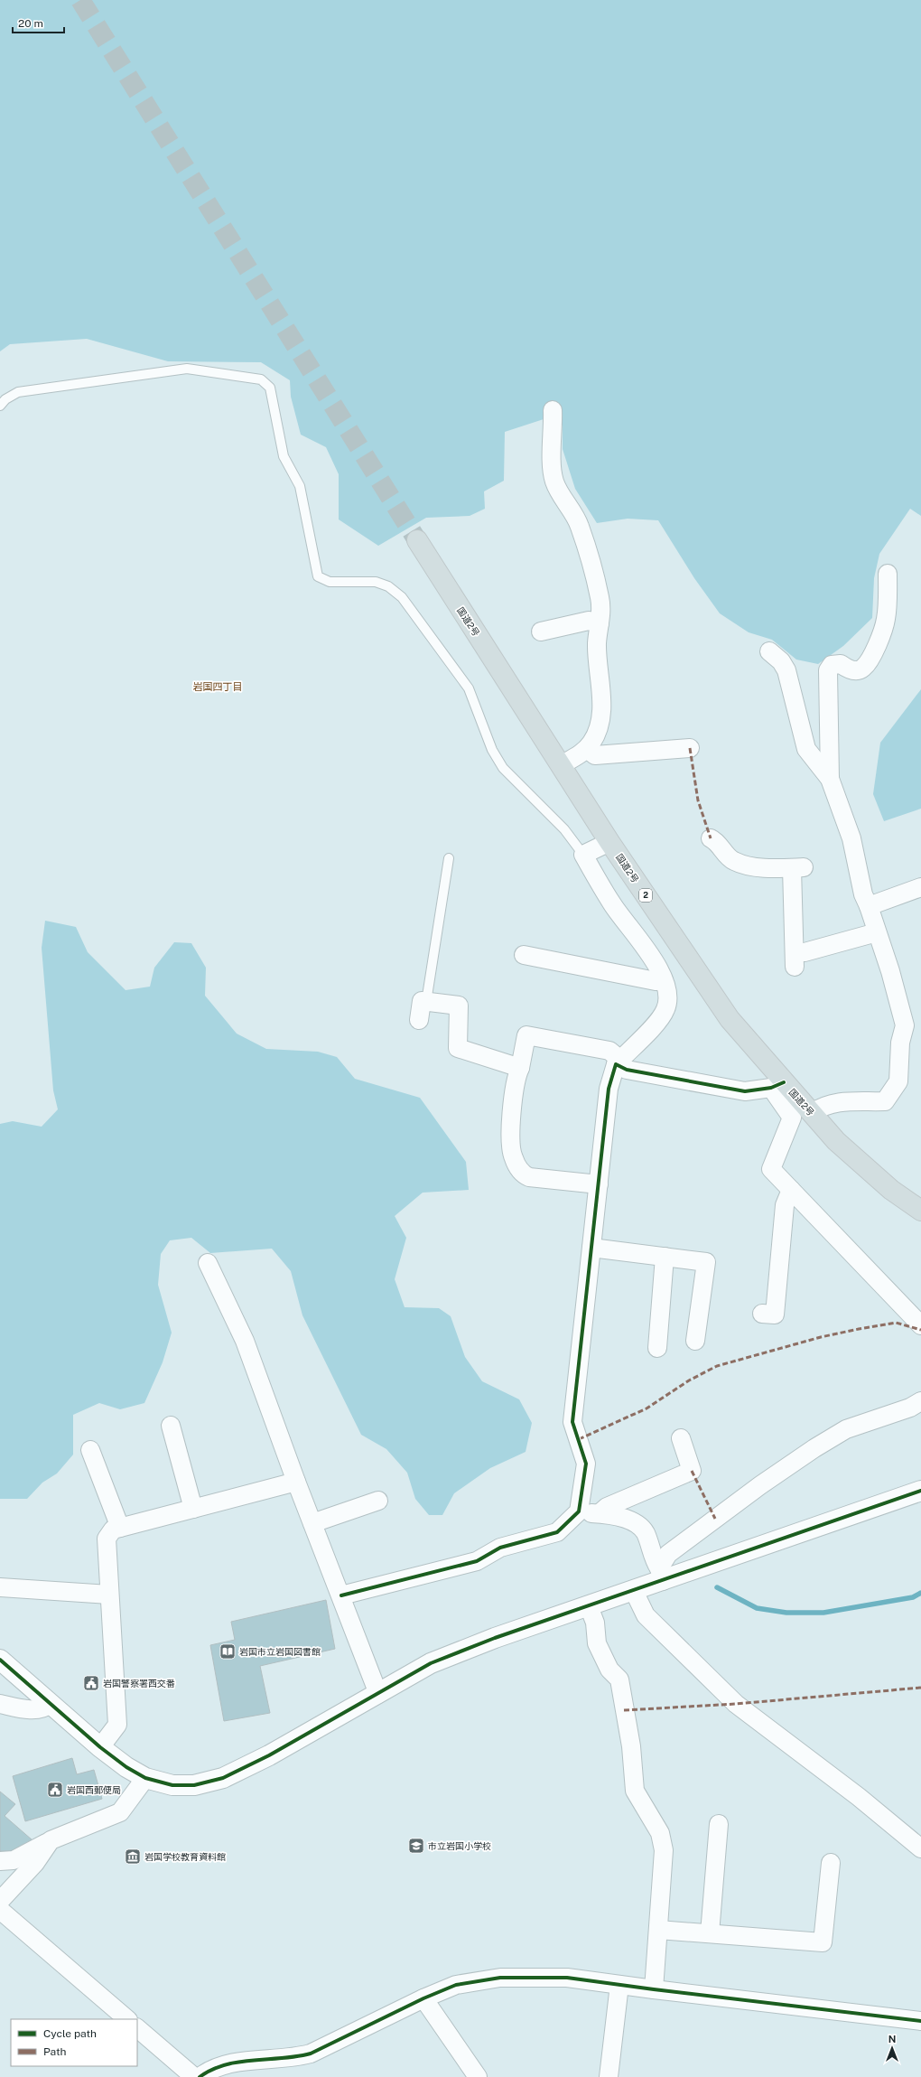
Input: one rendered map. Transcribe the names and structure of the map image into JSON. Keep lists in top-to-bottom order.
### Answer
{
  "streets": {
    "highway": ["国道2号", "2"]
  },
  "districts": ["岩国四丁目"],
  "places": {
    "library": ["岩国市立岩国図書館"],
    "public building": ["岩国警察署西交番", "岩国西郵便局"],
    "school or university": ["市立岩国小学校"],
    "museum": ["岩国学校教育資料館"]
  },
  "legend": ["Cycle path", "Path"],
  "scale_bar": "20 m",
  "north": "top"
}
